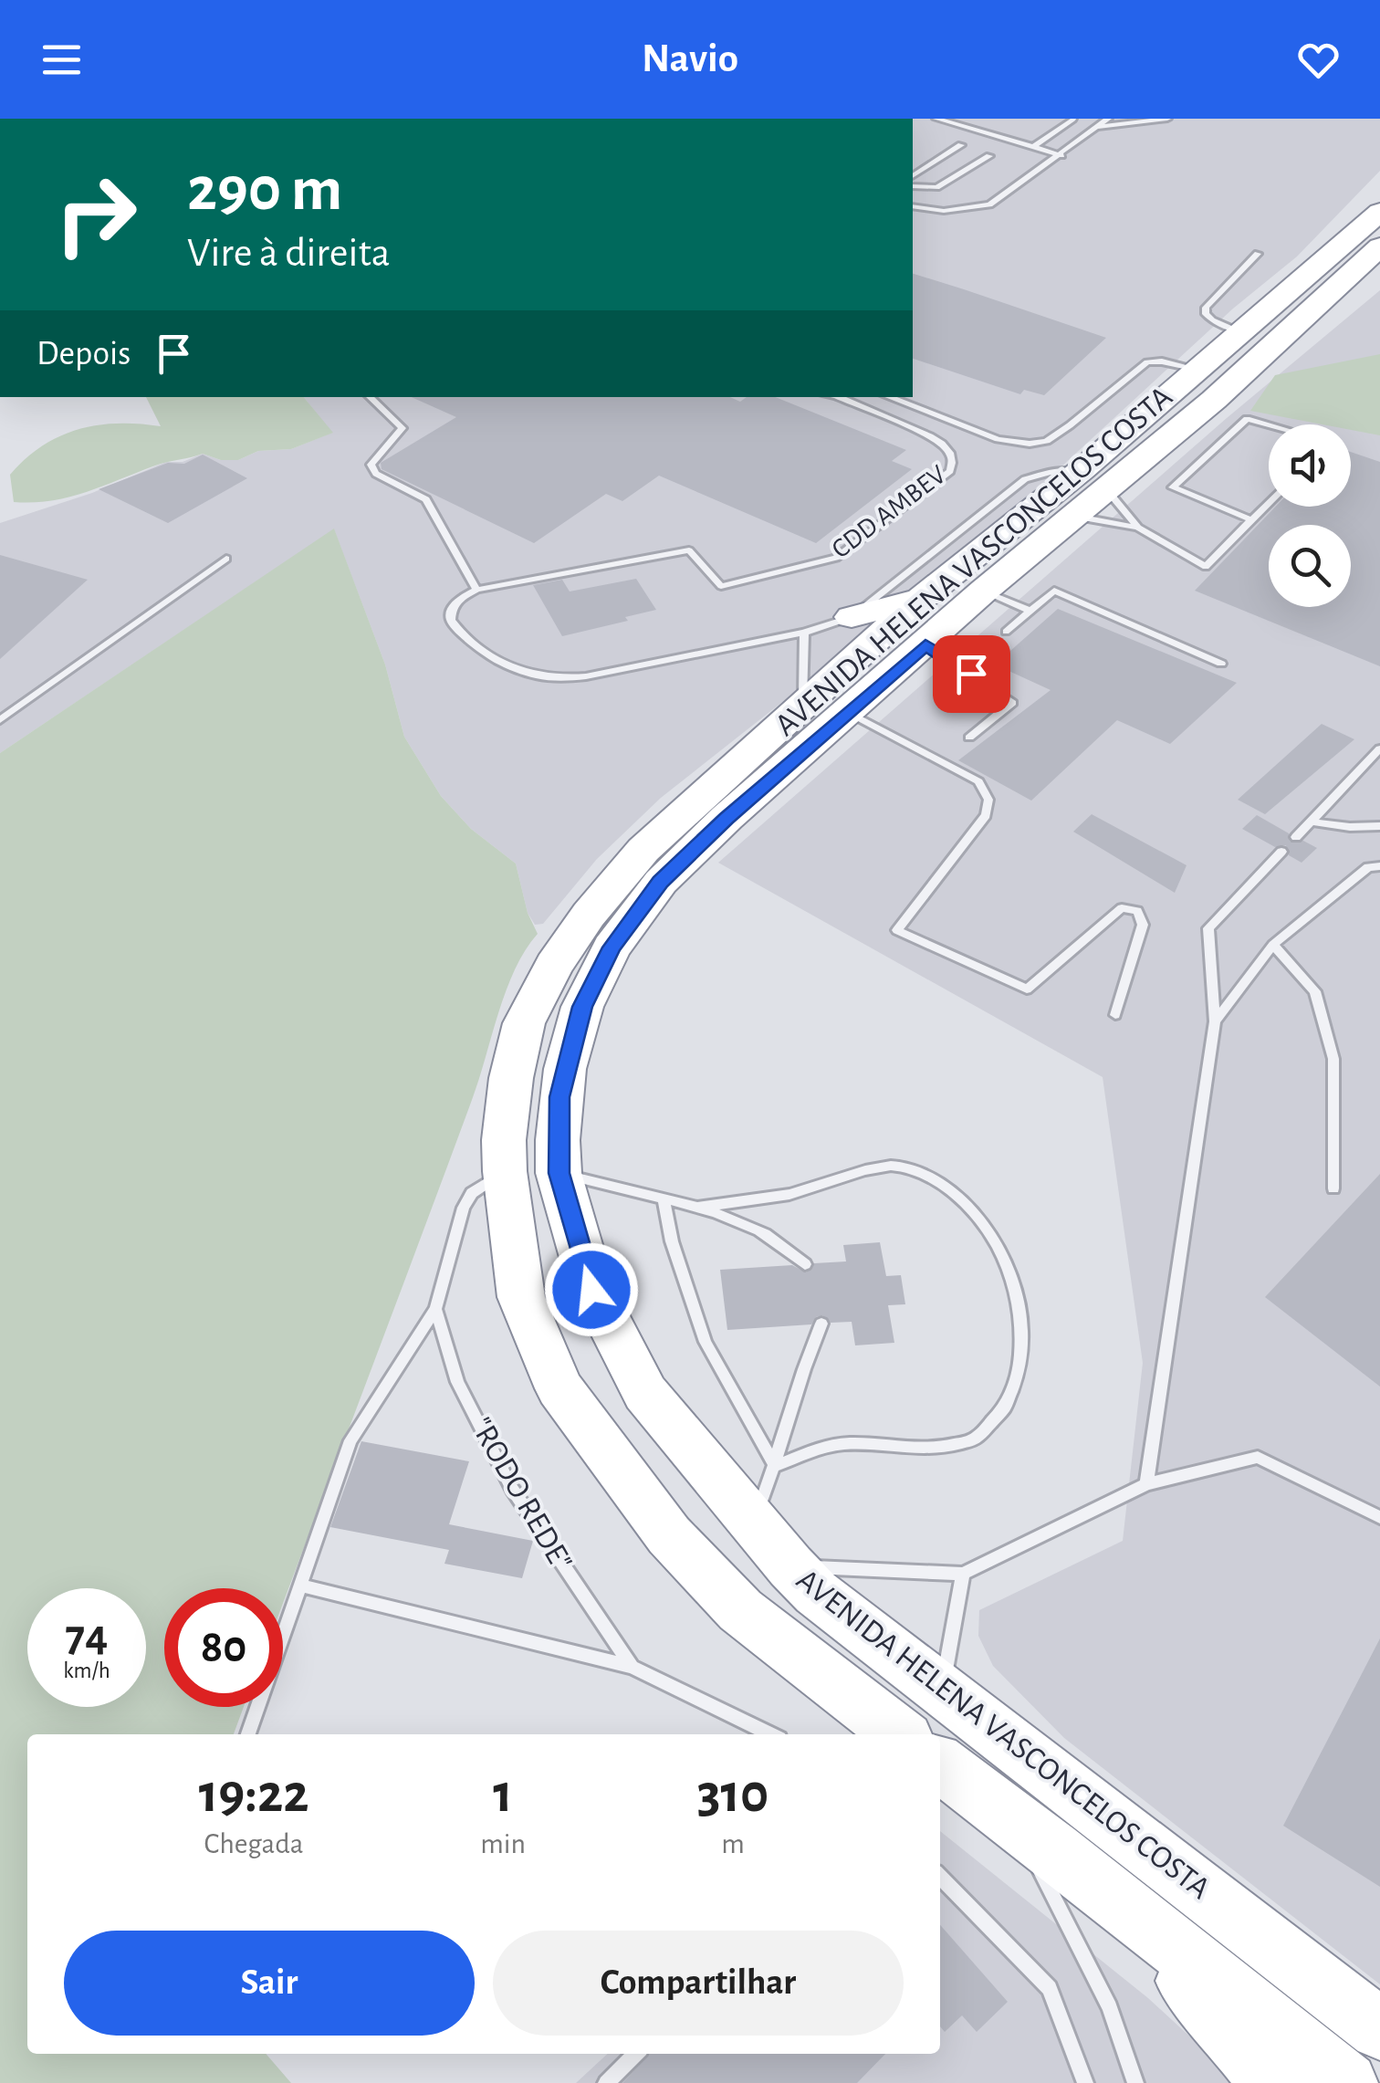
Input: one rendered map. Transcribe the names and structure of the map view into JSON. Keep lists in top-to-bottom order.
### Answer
{
  "streets": {
    "highway": ["AVENIDA HELENA VASCONCELOS COSTA"],
    "lane": ["CDD AMBEV", "\"RODO REDE\""]
  },
  "page": {
    "header": "Navio",
    "turn": ["290 m", "Vire à direita"],
    "then": "Depois",
    "speed": "74 km/h",
    "limit": "80",
    "eta": [
      "19:22",
      "Chegada",
      "1",
      "min",
      "310",
      "m"
    ],
    "buttons": ["Sair", "Compartilhar"]
  }
}
